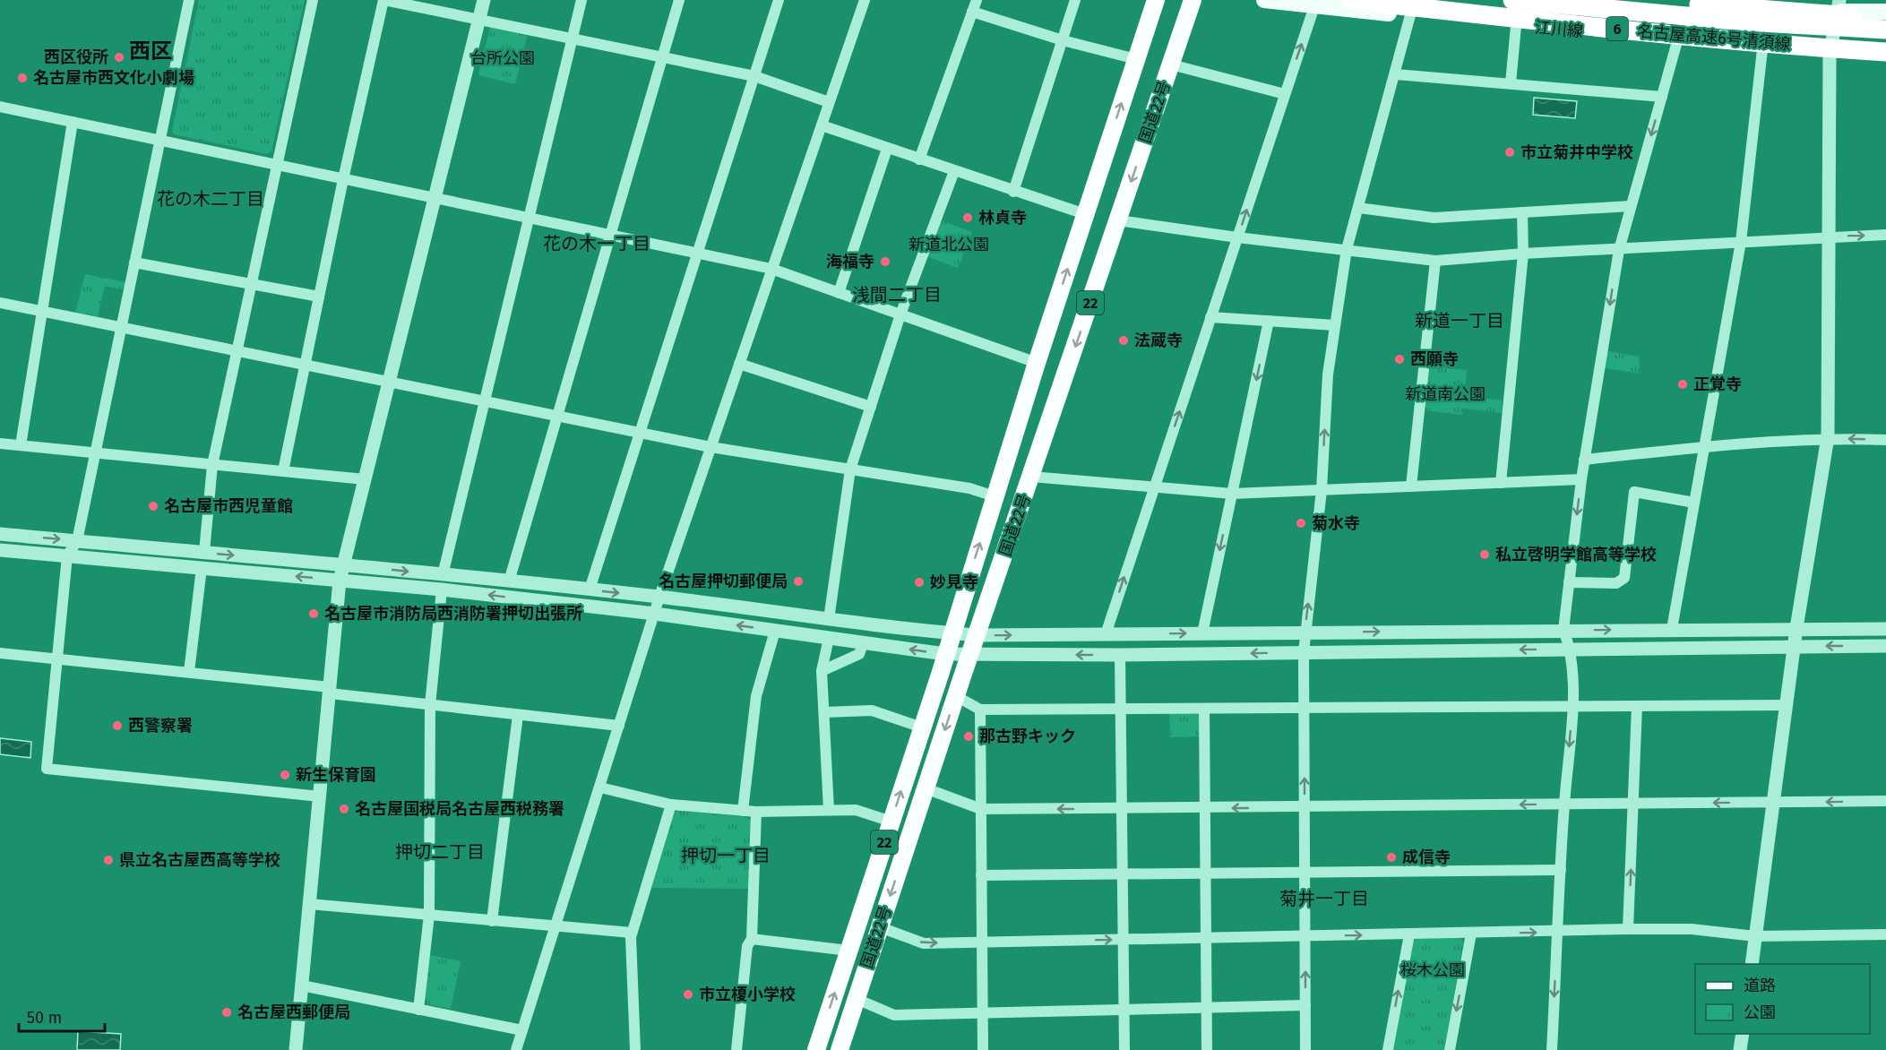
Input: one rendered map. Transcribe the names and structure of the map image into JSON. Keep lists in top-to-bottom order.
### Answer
{
  "streets": {
    "highway": [
      "6",
      "名古屋高速6号清須線",
      "国道22号",
      "22"
    ],
    "main road": ["江川線"]
  },
  "districts": [
    "西区",
    "花の木二丁目",
    "花の木一丁目",
    "浅間二丁目",
    "新道一丁目",
    "押切二丁目",
    "押切一丁目",
    "菊井一丁目"
  ],
  "parks": [
    "台所公園",
    "新道北公園",
    "新道南公園",
    "桜木公園"
  ],
  "places": [
    "西区役所",
    "名古屋市西文化小劇場",
    "市立菊井中学校",
    "林貞寺",
    "海福寺",
    "法蔵寺",
    "西願寺",
    "正覚寺",
    "名古屋市西児童館",
    "菊水寺",
    "私立啓明学館高等学校",
    "名古屋押切郵便局",
    "妙見寺",
    "名古屋市消防局西消防署押切出張所",
    "西警察署",
    "那古野キック",
    "新生保育園",
    "名古屋国税局名古屋西税務署",
    "成信寺",
    "県立名古屋西高等学校",
    "市立榎小学校",
    "名古屋西郵便局"
  ],
  "legend": ["道路", "公園"],
  "scale_bar": "50 m"
}
